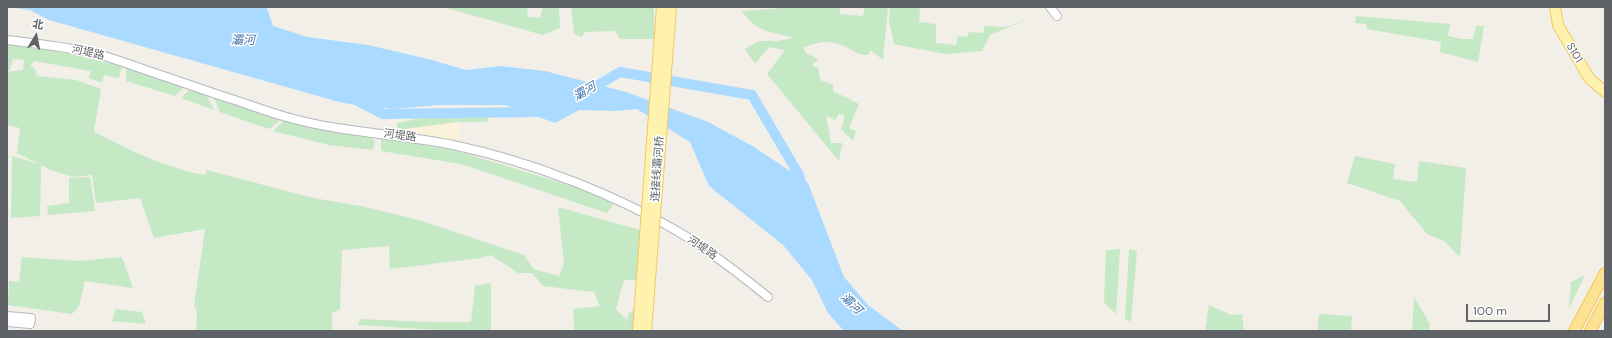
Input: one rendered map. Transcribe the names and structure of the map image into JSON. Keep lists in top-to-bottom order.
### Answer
{
  "streets": {
    "main road": ["S101", "连接线灞河桥"],
    "street": ["河堤路"]
  },
  "water": ["灞河"],
  "scale_bar": "100 m",
  "north": "top"
}
